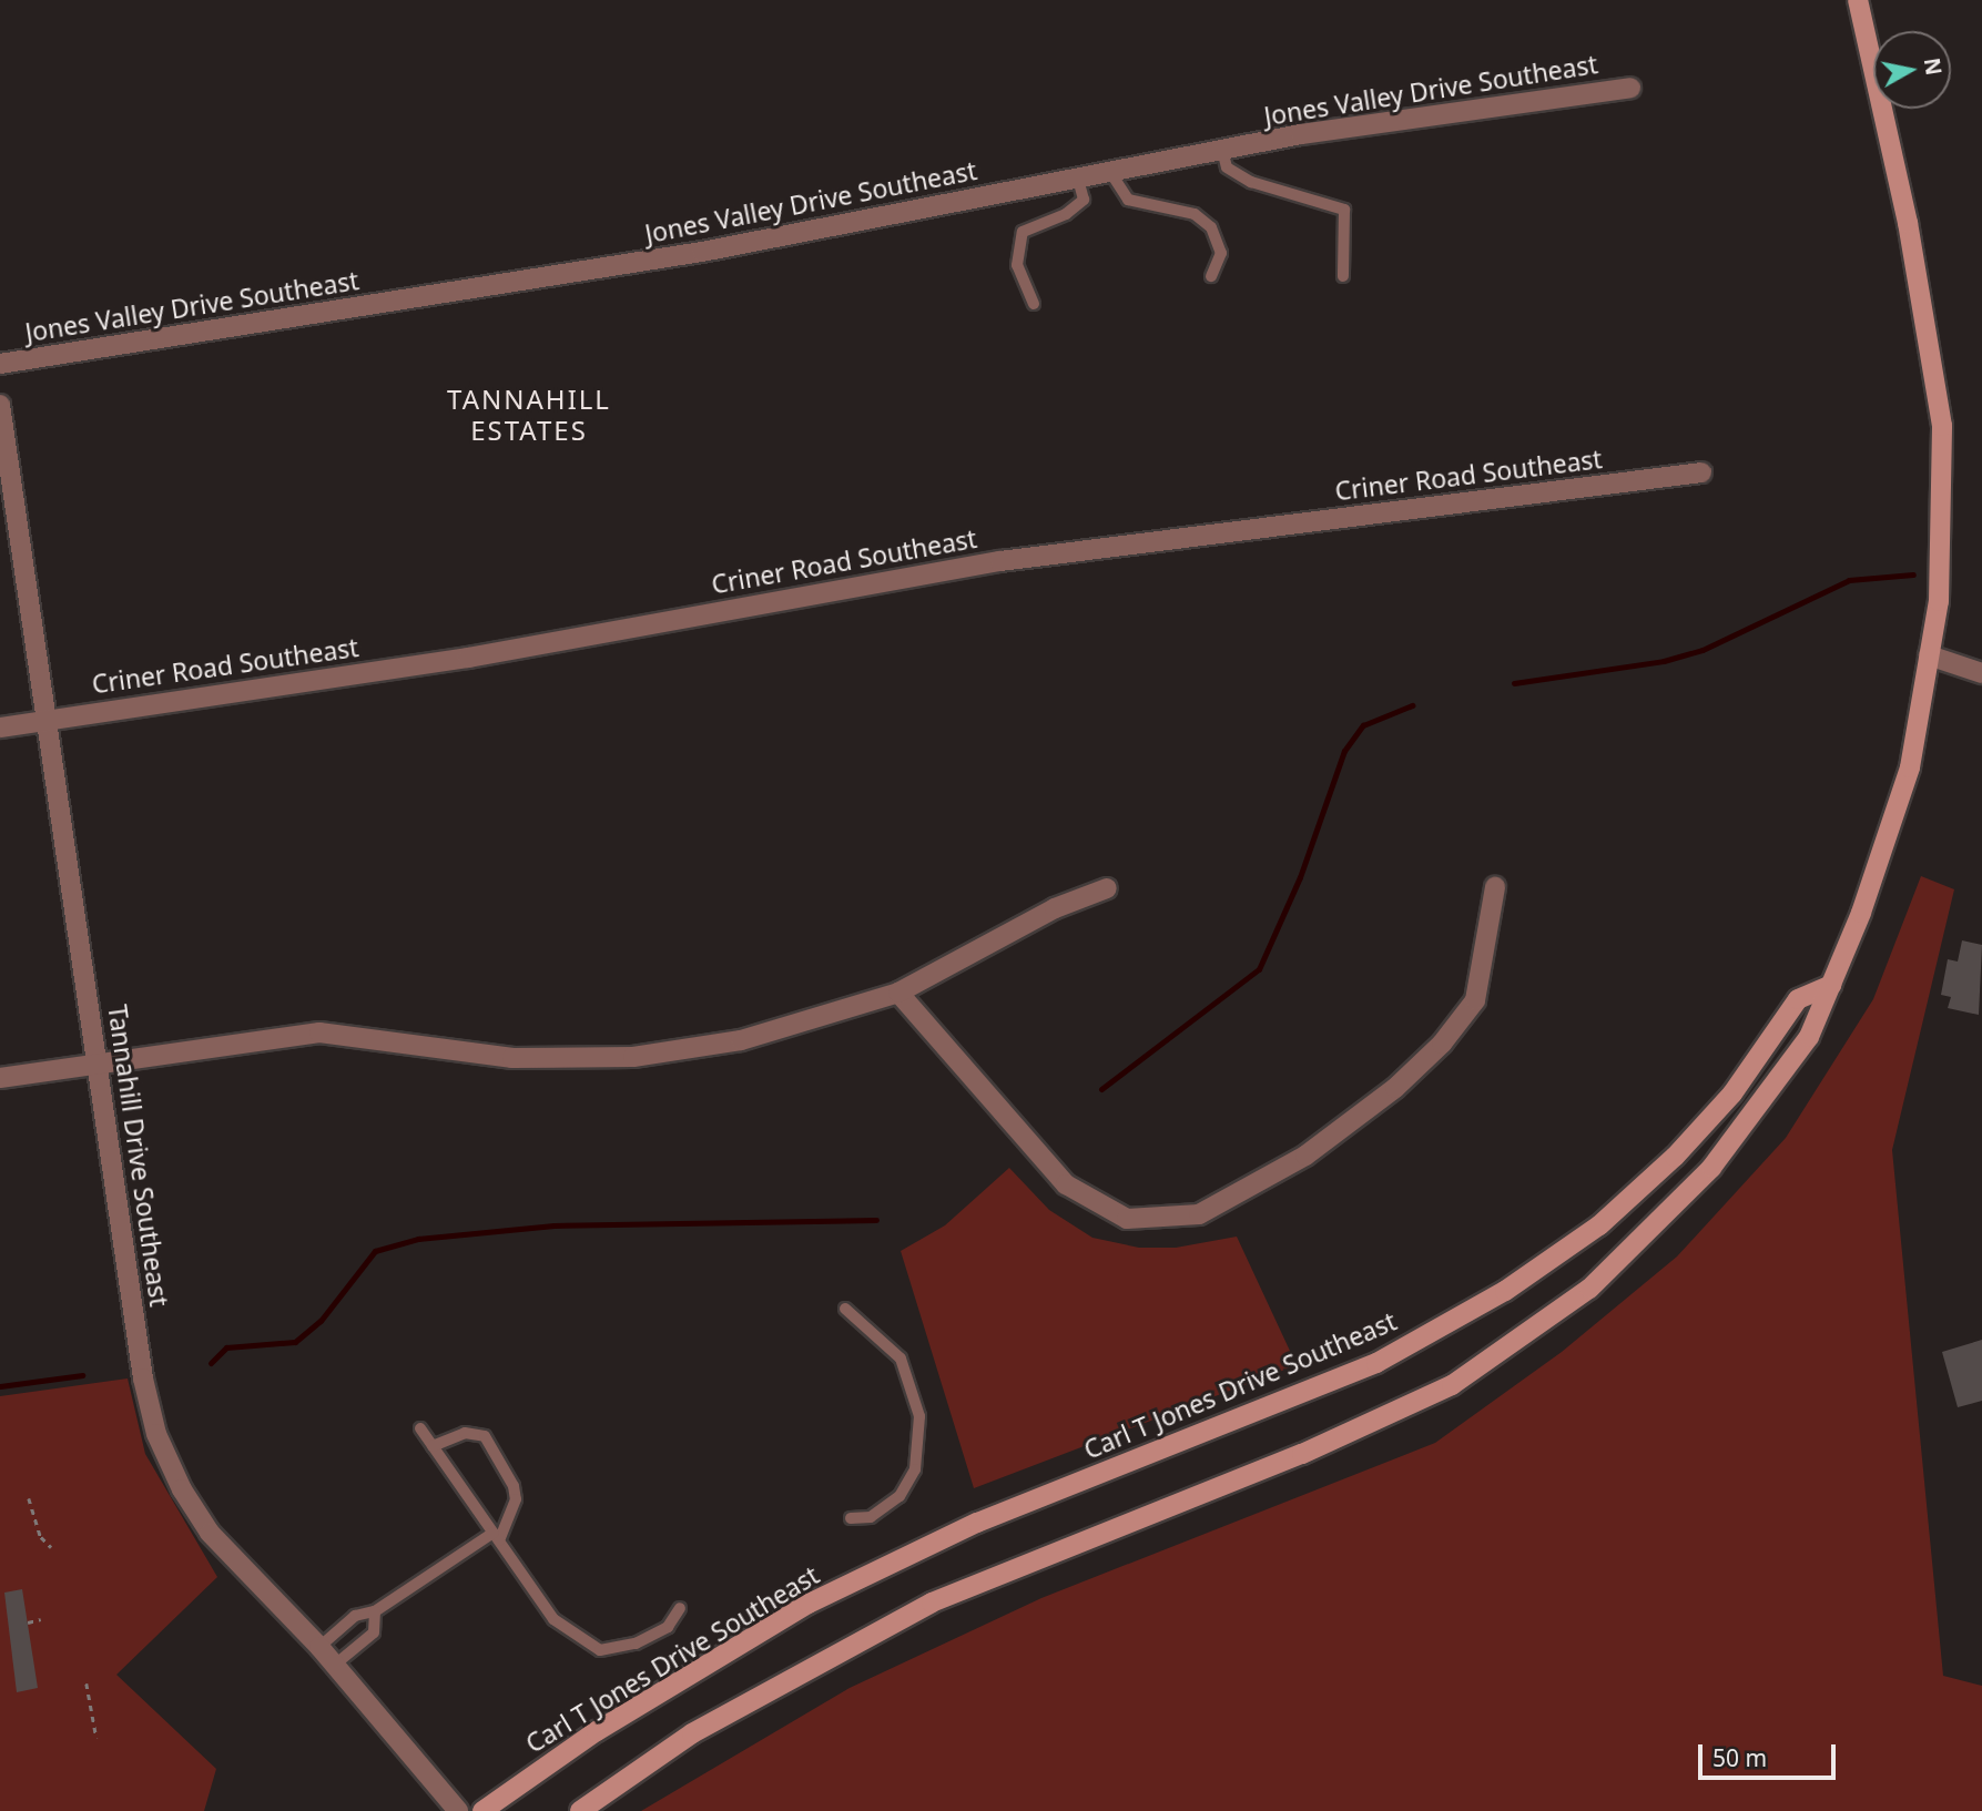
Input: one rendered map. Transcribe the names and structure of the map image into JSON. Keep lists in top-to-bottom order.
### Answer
{
  "streets": {
    "main road": ["Carl T Jones Drive Southeast"],
    "street": ["Jones Valley Drive Southeast", "Criner Road Southeast", "Tannahill Drive Southeast"]
  },
  "crossings": [
    ["Criner Road Southeast", "Tannahill Drive Southeast"]
  ],
  "districts": ["TANNAHILL ESTATES"],
  "scale_bar": "50 m",
  "north": "right"
}
